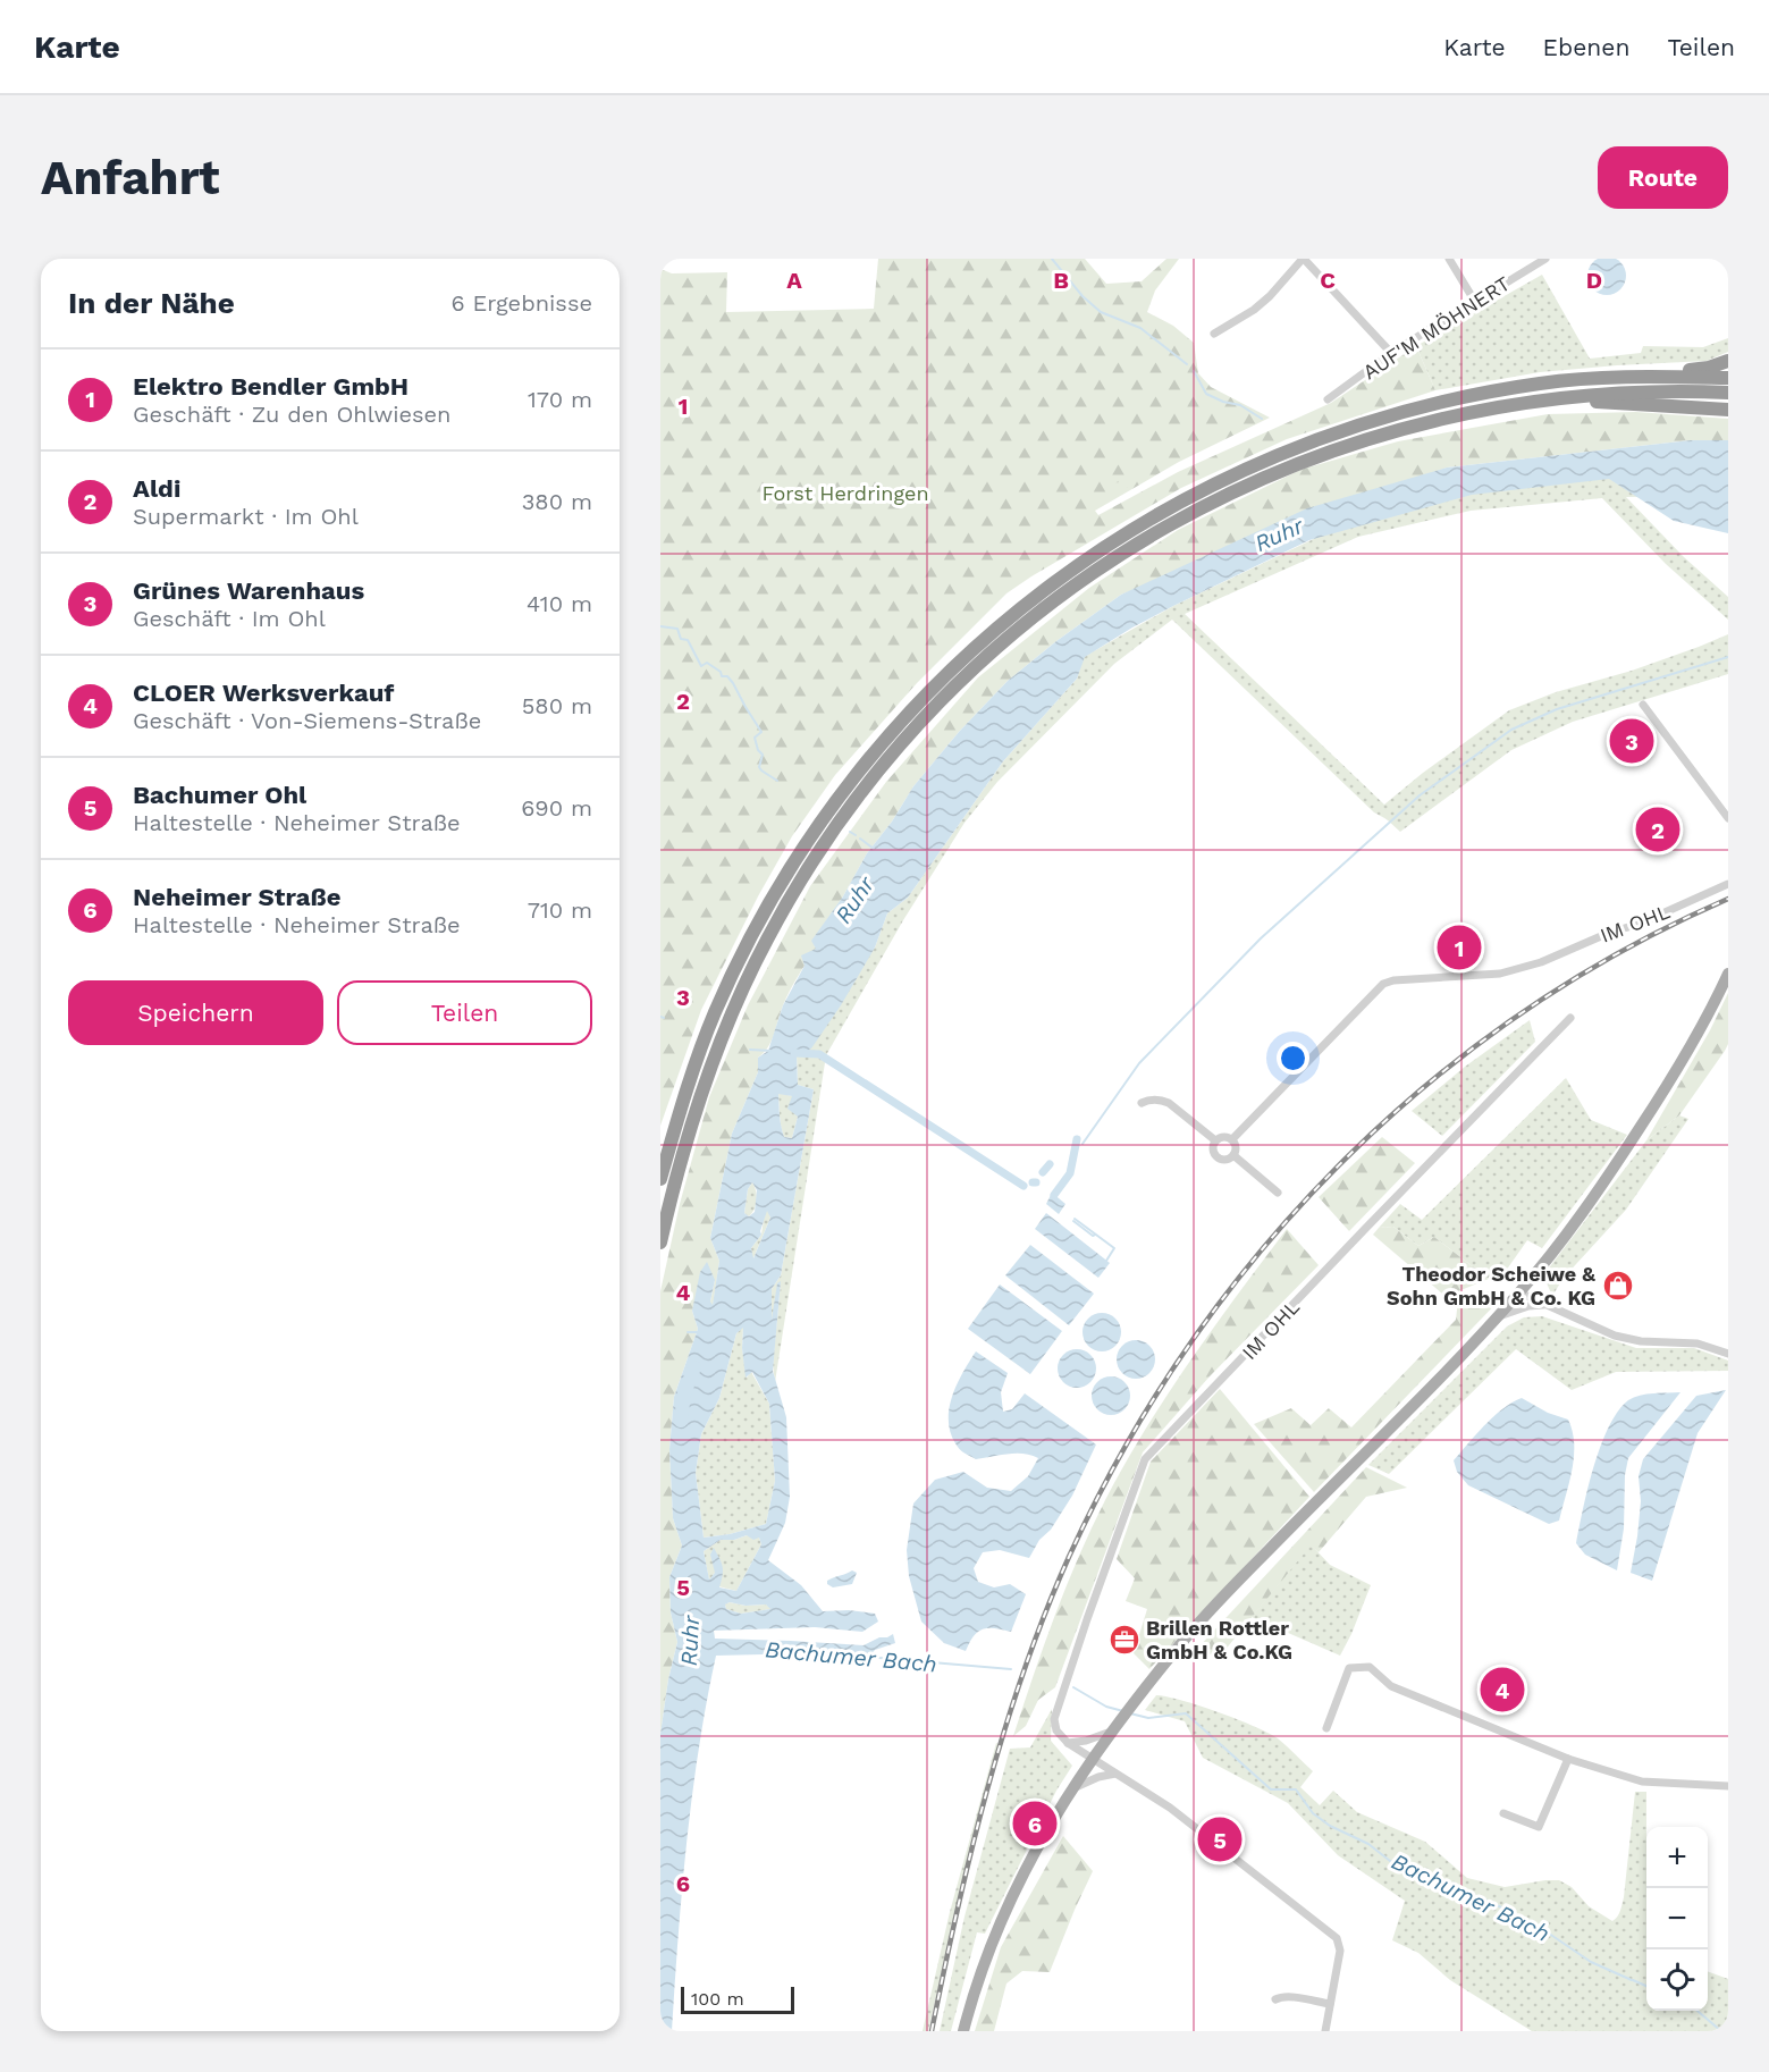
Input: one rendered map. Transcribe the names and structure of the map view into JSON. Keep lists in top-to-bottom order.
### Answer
{
  "streets": {
    "street": ["AUF'M MÖHNERT", "IM OHL"]
  },
  "water": ["Ruhr", "Bachumer Bach"],
  "parks": ["Forst Herdringen"],
  "places": {
    "shop": ["Theodor Scheiwe & Sohn GmbH & Co. KG"],
    "office": ["Brillen Rottler GmbH & Co.KG"]
  },
  "scale_bar": "100 m",
  "page": {
    "header": "Karte",
    "nav": ["Karte", "Ebenen", "Teilen"],
    "buttons": [
      "Route",
      ["Speichern", "Teilen"]
    ],
    "title": "Anfahrt",
    "heading": ["In der Nähe", "6 Ergebnisse"],
    "list": [
      {
        "mark": "1",
        "name": "Elektro Bendler GmbH",
        "note": "Geschäft · Zu den Ohlwiesen",
        "value": "170 m"
      },
      {
        "mark": "2",
        "name": "Aldi",
        "note": "Supermarkt · Im Ohl",
        "value": "380 m"
      },
      {
        "mark": "3",
        "name": "Grünes Warenhaus",
        "note": "Geschäft · Im Ohl",
        "value": "410 m"
      },
      {
        "mark": "4",
        "name": "CLOER Werksverkauf",
        "note": "Geschäft · Von-Siemens-Straße",
        "value": "580 m"
      },
      {
        "mark": "5",
        "name": "Bachumer Ohl",
        "note": "Haltestelle · Neheimer Straße",
        "value": "690 m"
      },
      {
        "mark": "6",
        "name": "Neheimer Straße",
        "note": "Haltestelle · Neheimer Straße",
        "value": "710 m"
      }
    ],
    "pins": [
      "3",
      "2",
      "1",
      "4",
      "6",
      "5"
    ],
    "map_buttons": ["+", "−"],
    "scale": "100 m"
  },
  "grid": {
    "columns": [
      "A",
      "B",
      "C",
      "D"
    ],
    "rows": [
      "1",
      "2",
      "3",
      "4",
      "5",
      "6"
    ]
  }
}
